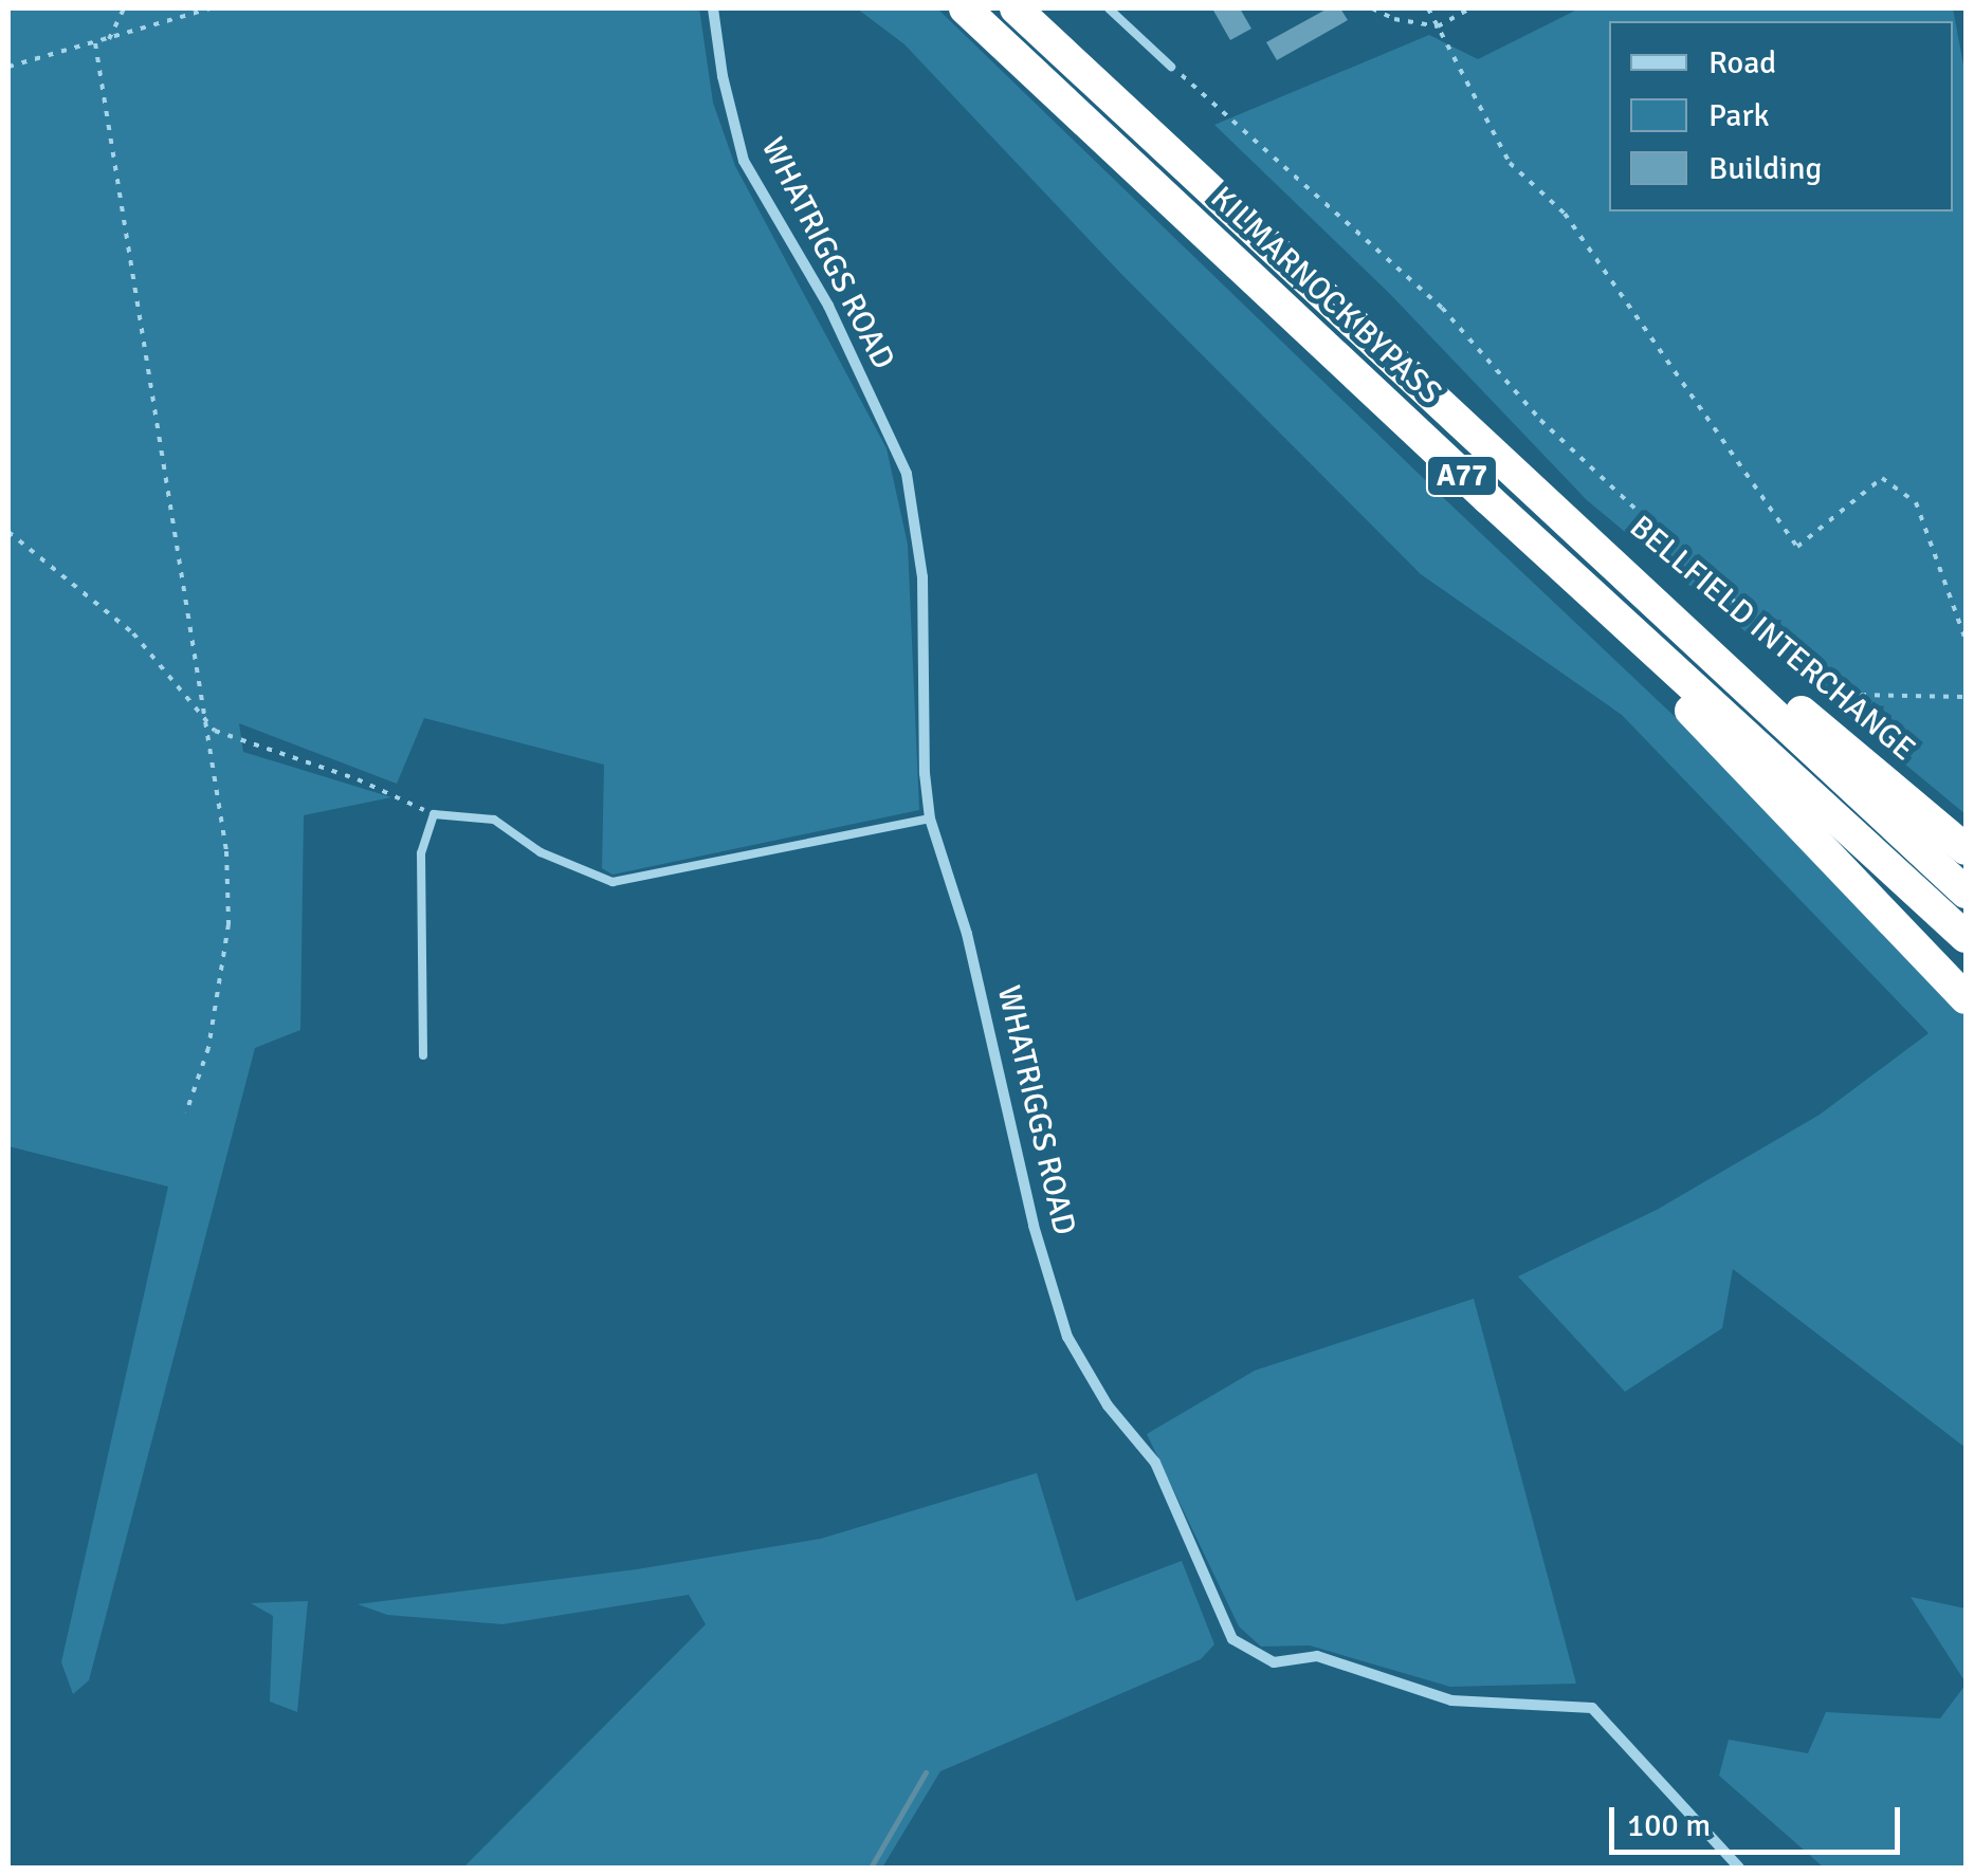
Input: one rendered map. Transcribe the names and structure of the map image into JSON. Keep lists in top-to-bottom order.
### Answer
{
  "streets": {
    "highway": ["KILMARNOCK BYPASS", "A77", "BELLFIELD INTERCHANGE"],
    "street": ["WHATRIGGS ROAD"]
  },
  "crossings": [
    ["KILMARNOCK BYPASS", "A77"],
    ["KILMARNOCK BYPASS", "BELLFIELD INTERCHANGE"]
  ],
  "legend": ["Road", "Park", "Building"],
  "scale_bar": "100 m"
}
